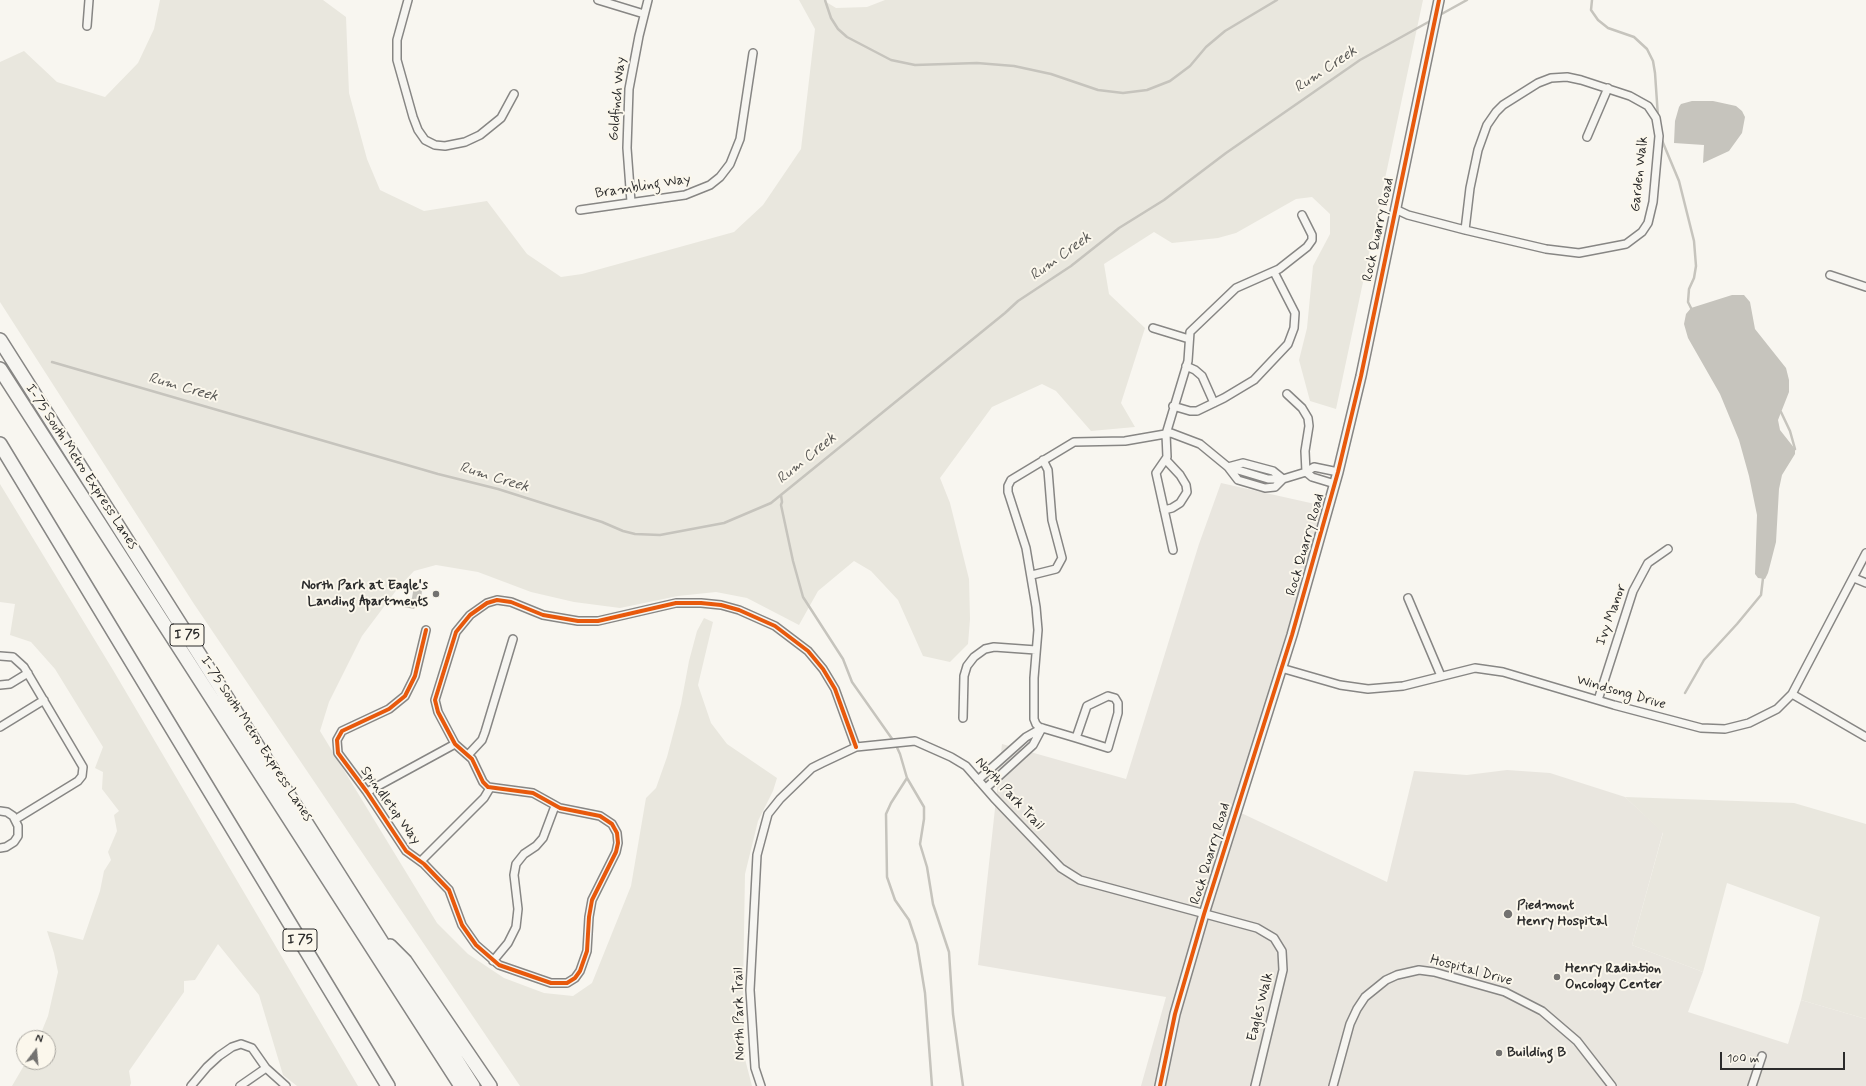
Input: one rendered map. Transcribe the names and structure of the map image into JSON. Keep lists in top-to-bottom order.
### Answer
{
  "streets": {
    "highway": ["I-75 South Metro Express Lanes", "I 75"],
    "street": [
      "Goldfinch Way",
      "Garden Walk",
      "Brambling Way",
      "Rock Quarry Road",
      "Ivy Manor",
      "Windsong Drive",
      "North Park Trail",
      "Spindletop Way",
      "Hospital Drive",
      "Eagles Walk"
    ]
  },
  "crossings": [
    ["Goldfinch Way", "Brambling Way"],
    ["Garden Walk", "Rock Quarry Road"],
    ["Rock Quarry Road", "Windsong Drive"],
    ["Rock Quarry Road", "North Park Trail"],
    ["Rock Quarry Road", "Eagles Walk"],
    ["Ivy Manor", "Windsong Drive"],
    ["North Park Trail", "Eagles Walk"]
  ],
  "water": ["Rum Creek"],
  "places": [
    "North Park at Eagle's Landing Apartments",
    "Piedmont Henry Hospital",
    "Henry Radiation Oncology Center",
    "Building B"
  ],
  "scale_bar": "100 m",
  "north": "top"
}
